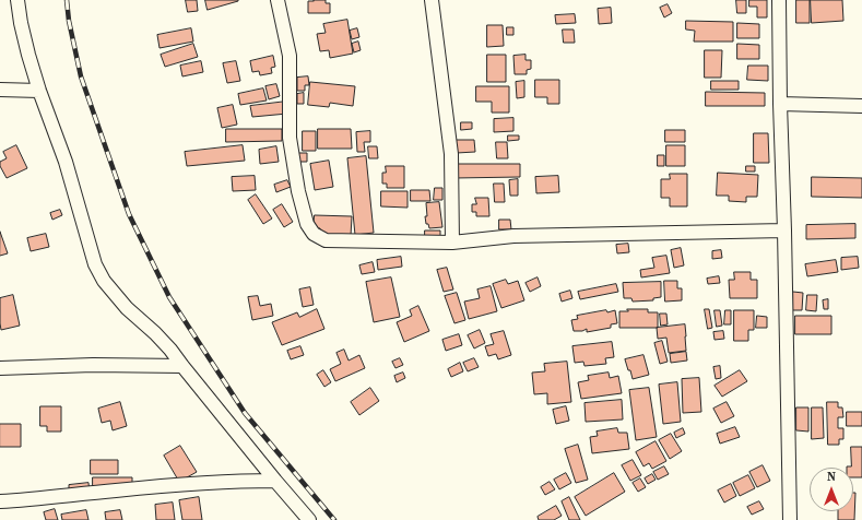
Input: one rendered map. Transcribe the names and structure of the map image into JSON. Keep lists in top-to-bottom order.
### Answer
{
  "north": "top"
}
